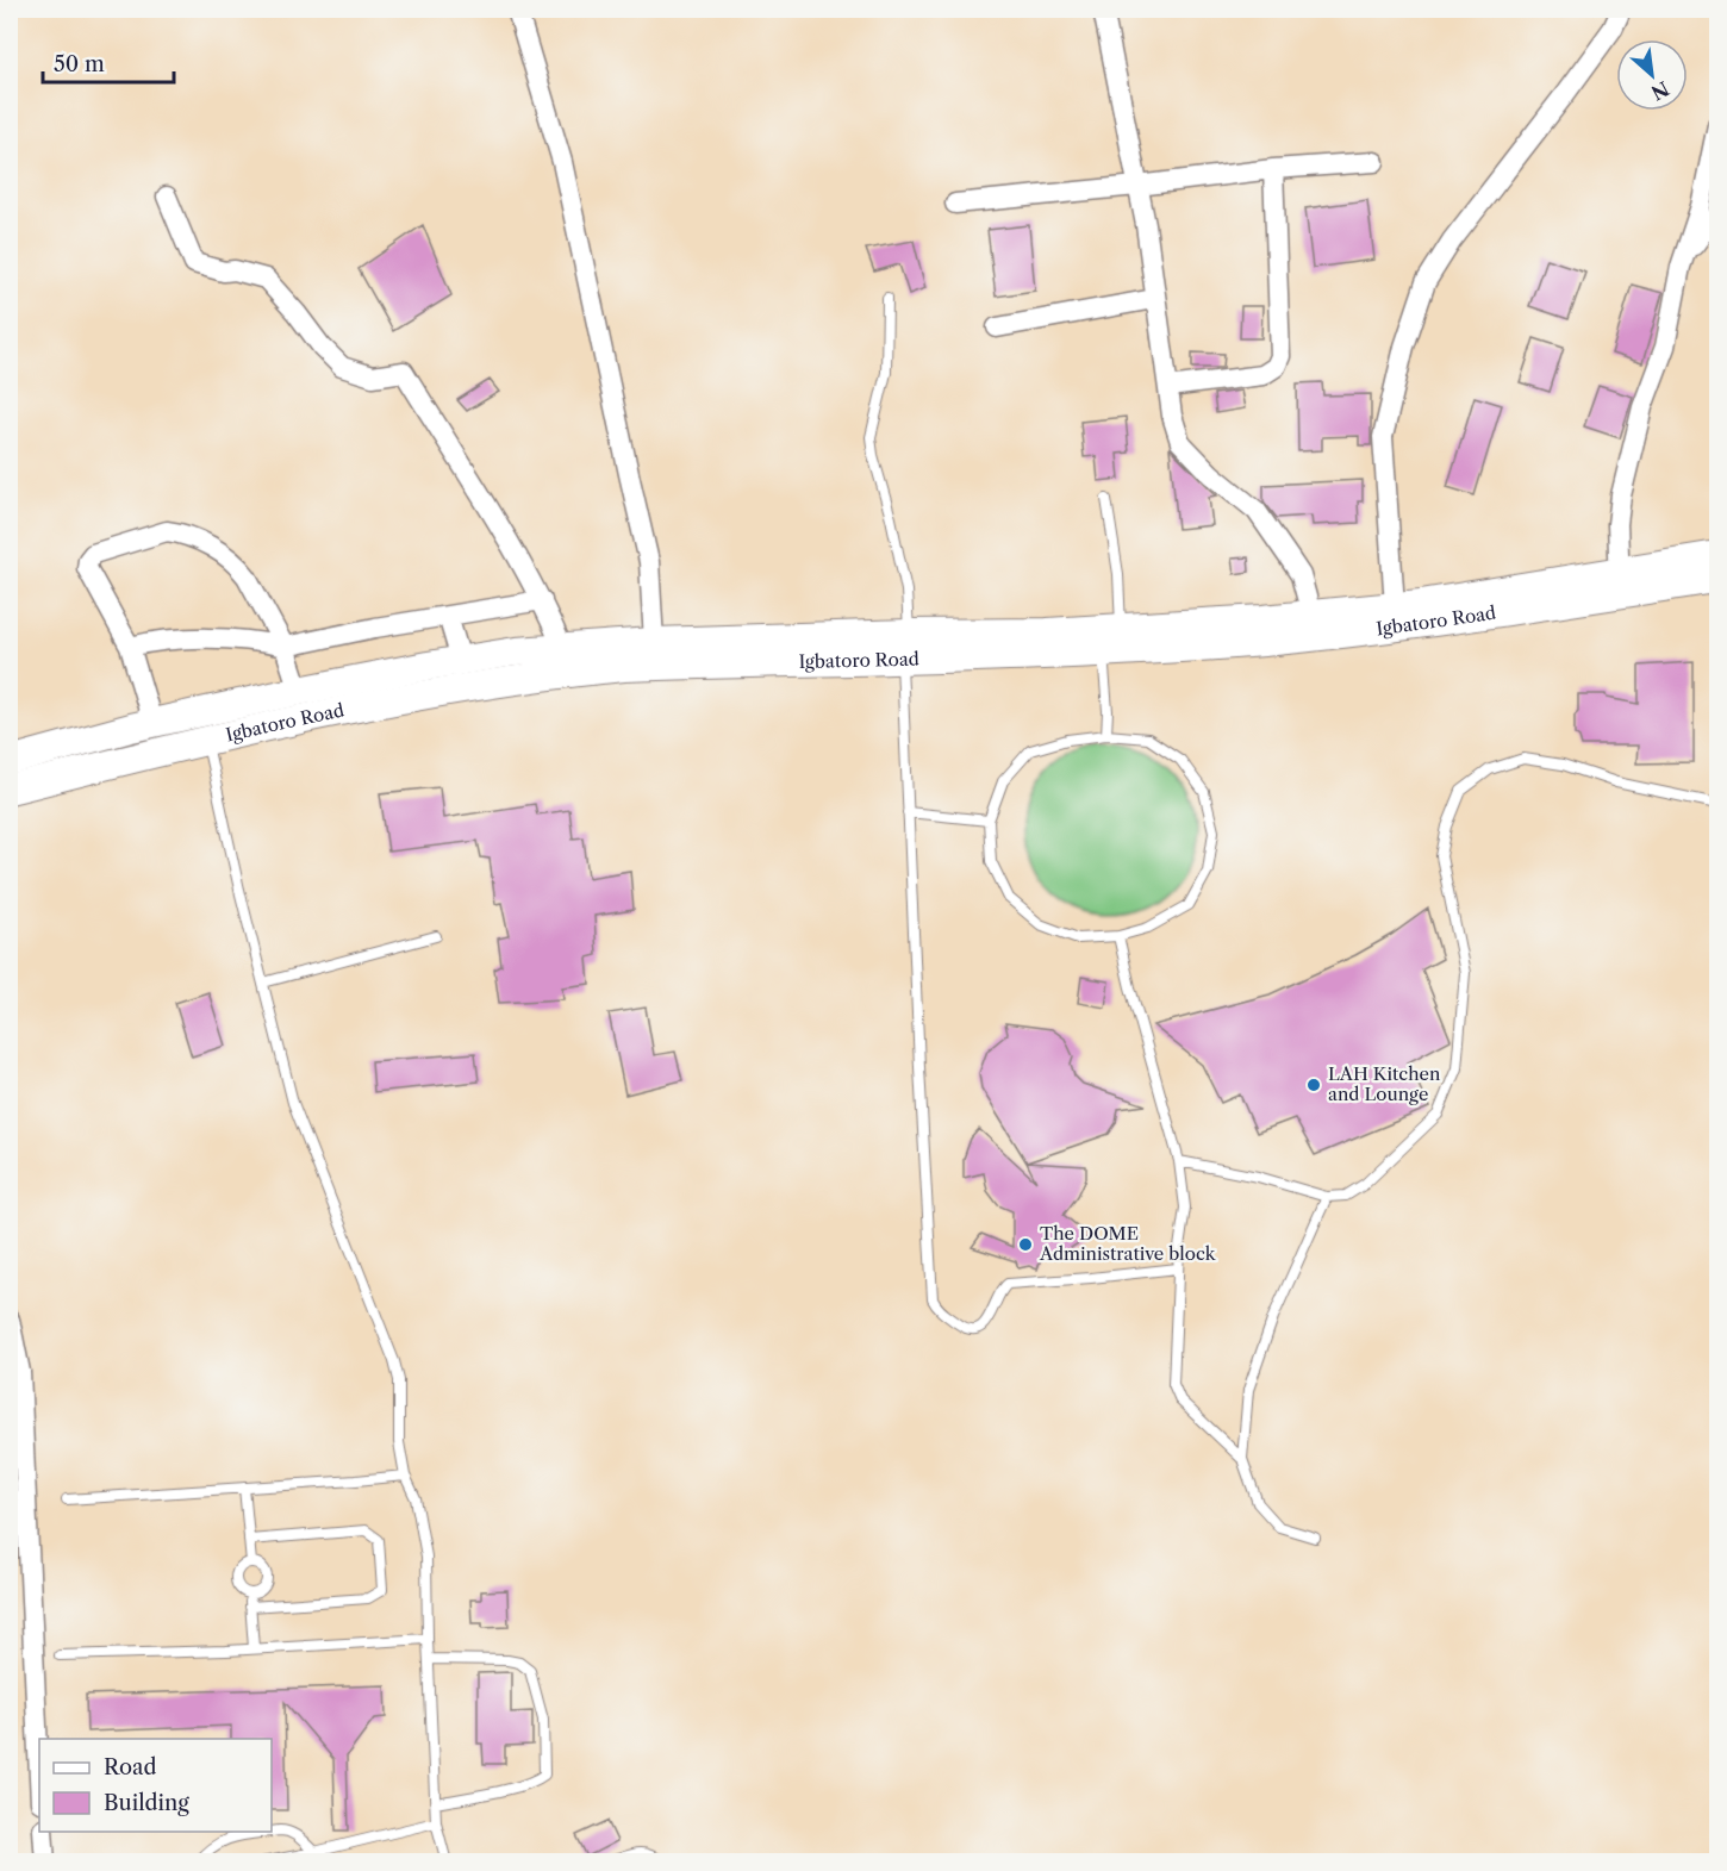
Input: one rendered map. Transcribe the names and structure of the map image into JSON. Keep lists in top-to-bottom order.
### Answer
{
  "streets": {
    "street": ["Igbatoro Road"]
  },
  "places": ["LAH Kitchen and Lounge", "The DOME Administrative block"],
  "legend": ["Road", "Building"],
  "scale_bar": "50 m",
  "north": "bottom right"
}
